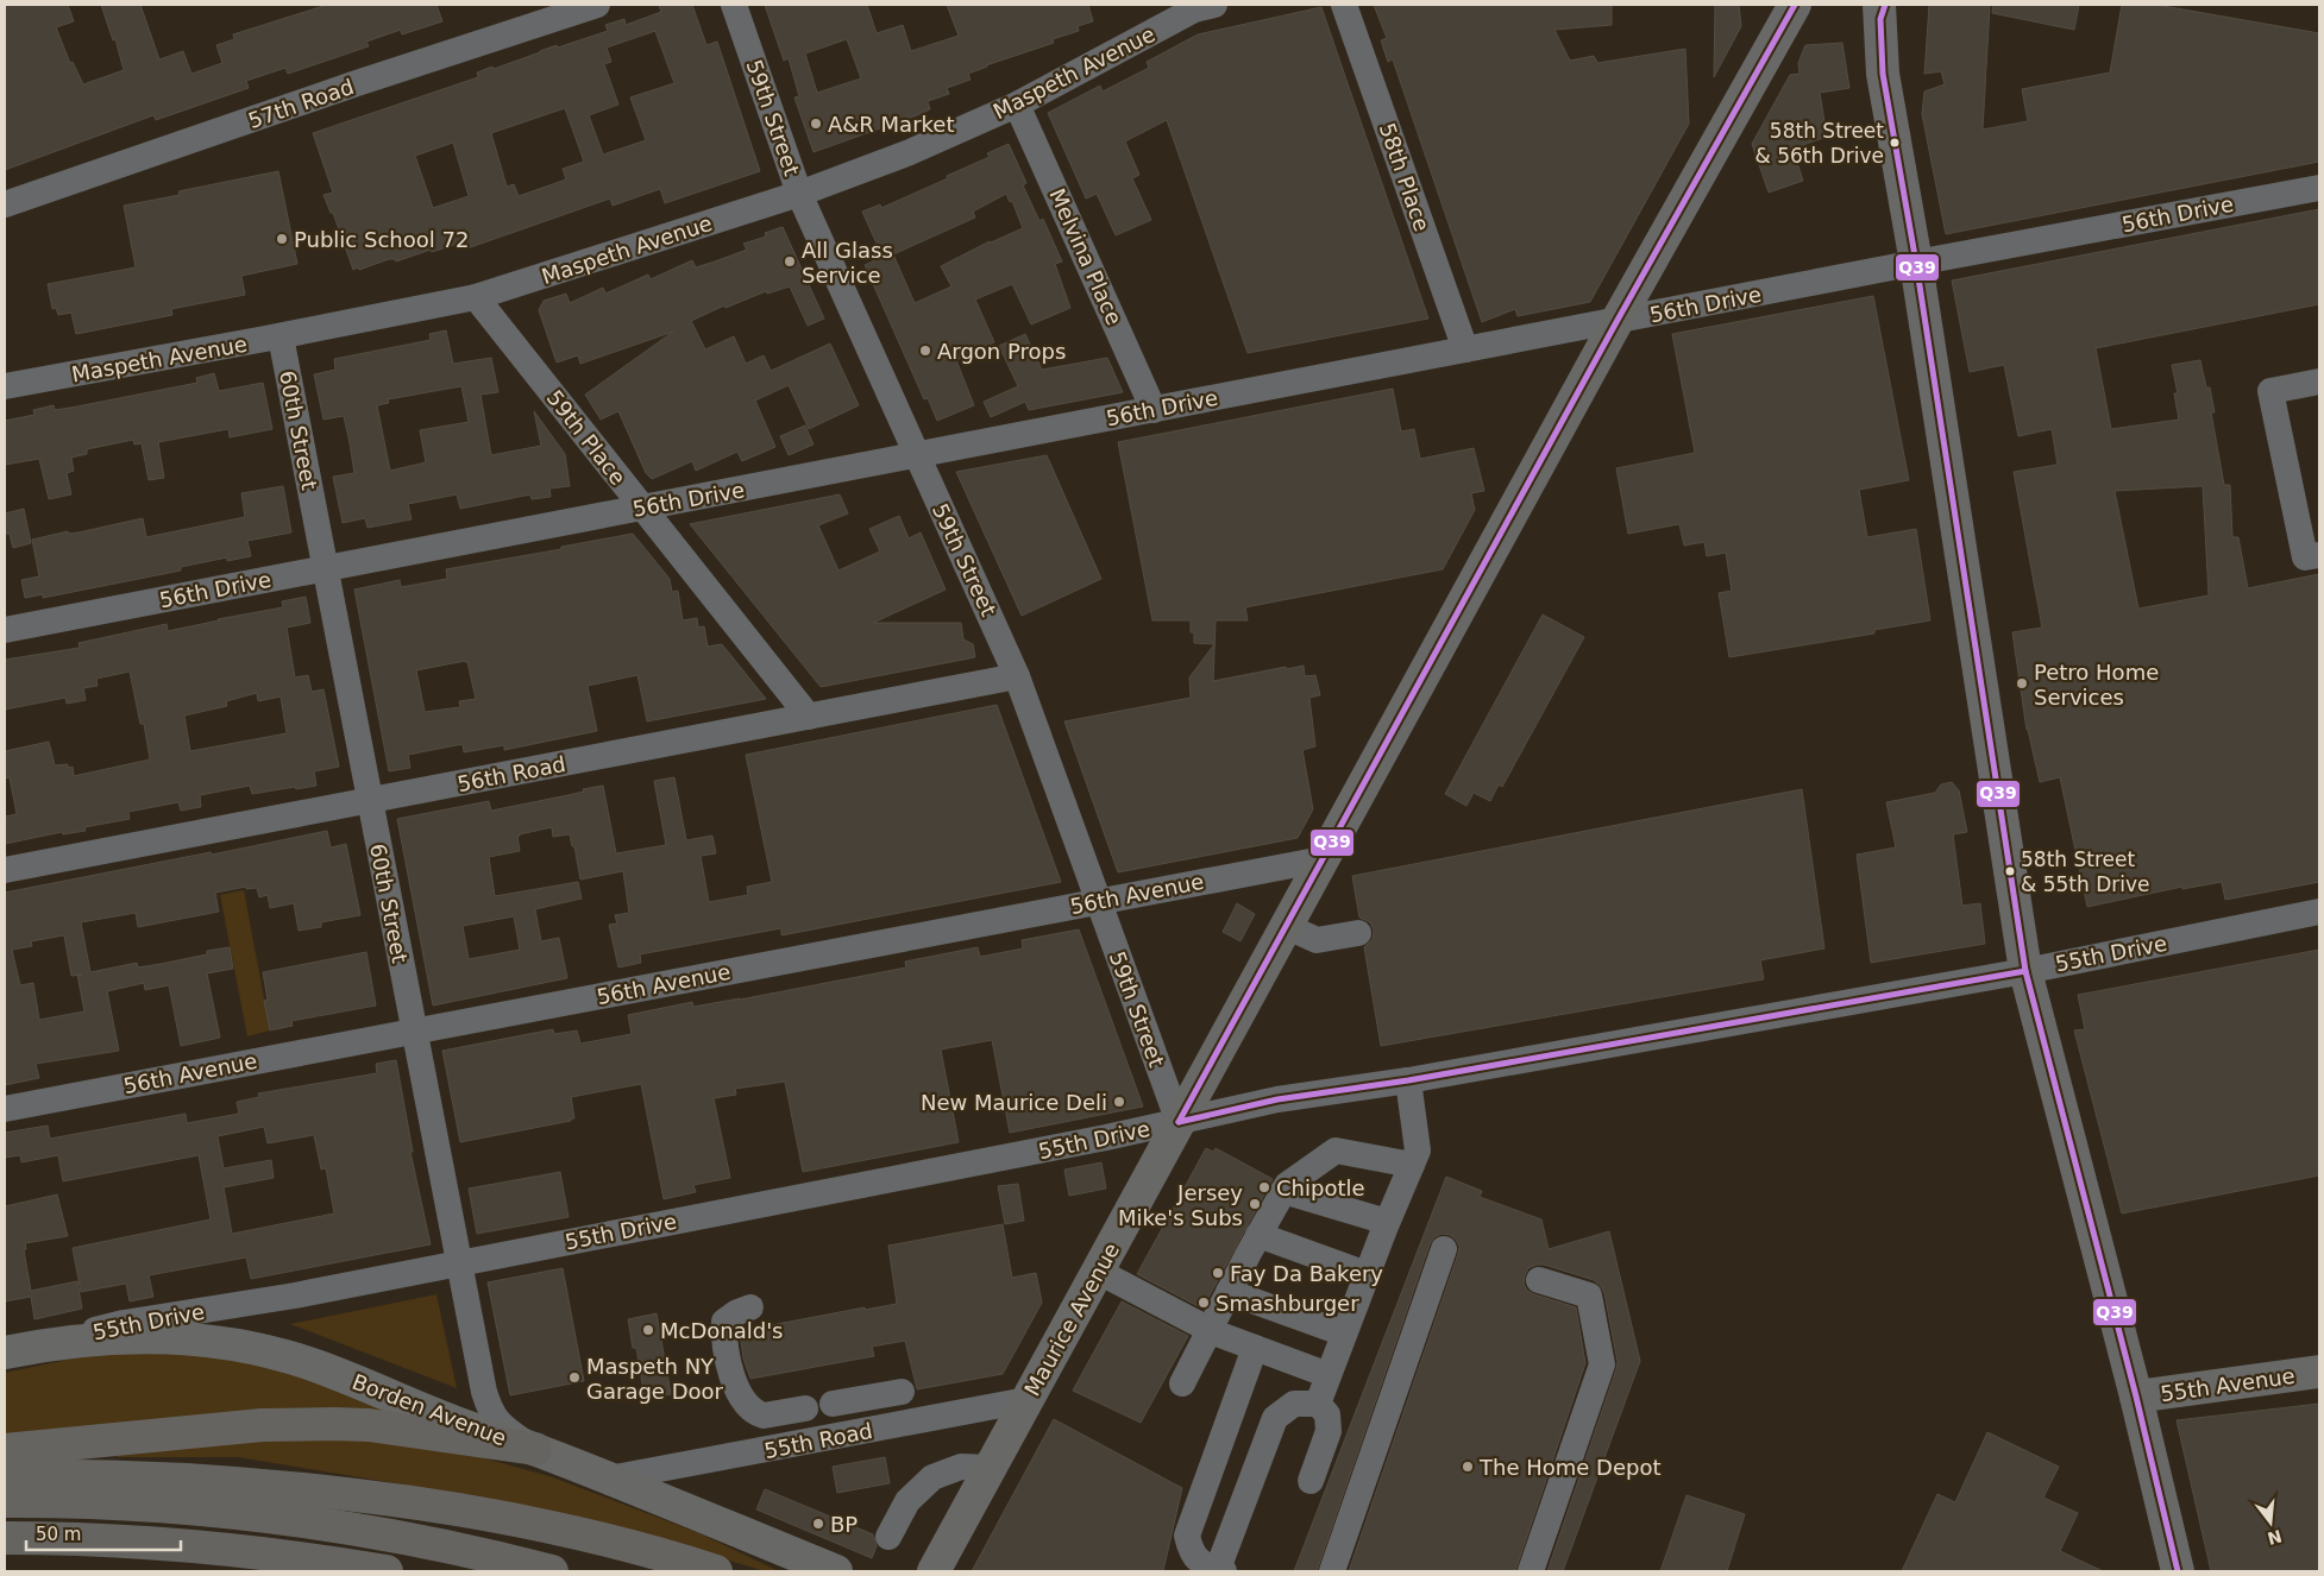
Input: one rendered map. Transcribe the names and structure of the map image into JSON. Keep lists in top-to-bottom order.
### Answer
{
  "streets": {
    "main road": ["Maurice Avenue", "55th Avenue", "Borden Avenue"],
    "street": [
      "Maspeth Avenue",
      "57th Road",
      "59th Street",
      "58th Place",
      "56th Drive",
      "Melvina Place",
      "60th Street",
      "59th Place",
      "56th Road",
      "56th Avenue",
      "55th Drive",
      "55th Road"
    ]
  },
  "crossings": [
    ["Maspeth Avenue", "59th Street"],
    ["Maspeth Avenue", "Melvina Place"],
    ["Maspeth Avenue", "60th Street"],
    ["Maspeth Avenue", "59th Place"],
    ["59th Street", "56th Drive"],
    ["59th Street", "56th Road"],
    ["59th Street", "56th Avenue"],
    ["59th Street", "55th Drive"],
    ["59th Street", "Maurice Avenue"],
    ["58th Place", "56th Drive"],
    ["56th Drive", "Melvina Place"],
    ["56th Drive", "60th Street"],
    ["56th Drive", "59th Place"],
    ["56th Drive", "Maurice Avenue"],
    ["60th Street", "56th Road"],
    ["60th Street", "56th Avenue"],
    ["60th Street", "55th Drive"],
    ["60th Street", "Borden Avenue"],
    ["59th Place", "56th Road"],
    ["56th Avenue", "Maurice Avenue"],
    ["55th Drive", "Maurice Avenue"],
    ["55th Drive", "Borden Avenue"],
    ["Maurice Avenue", "55th Road"],
    ["Borden Avenue", "55th Road"]
  ],
  "places": [
    "A&R Market",
    "58th Street & 56th Drive",
    "Public School 72",
    "All Glass Service",
    "Argon Props",
    "Petro Home Services",
    "58th Street & 55th Drive",
    "New Maurice Deli",
    "Chipotle",
    "Jersey Mike's Subs",
    "Fay Da Bakery",
    "Smashburger",
    "McDonald's",
    "Maspeth NY Garage Door",
    "The Home Depot",
    "BP"
  ],
  "lines": ["transit line Q39"],
  "scale_bar": "50 m",
  "north": "bottom"
}
